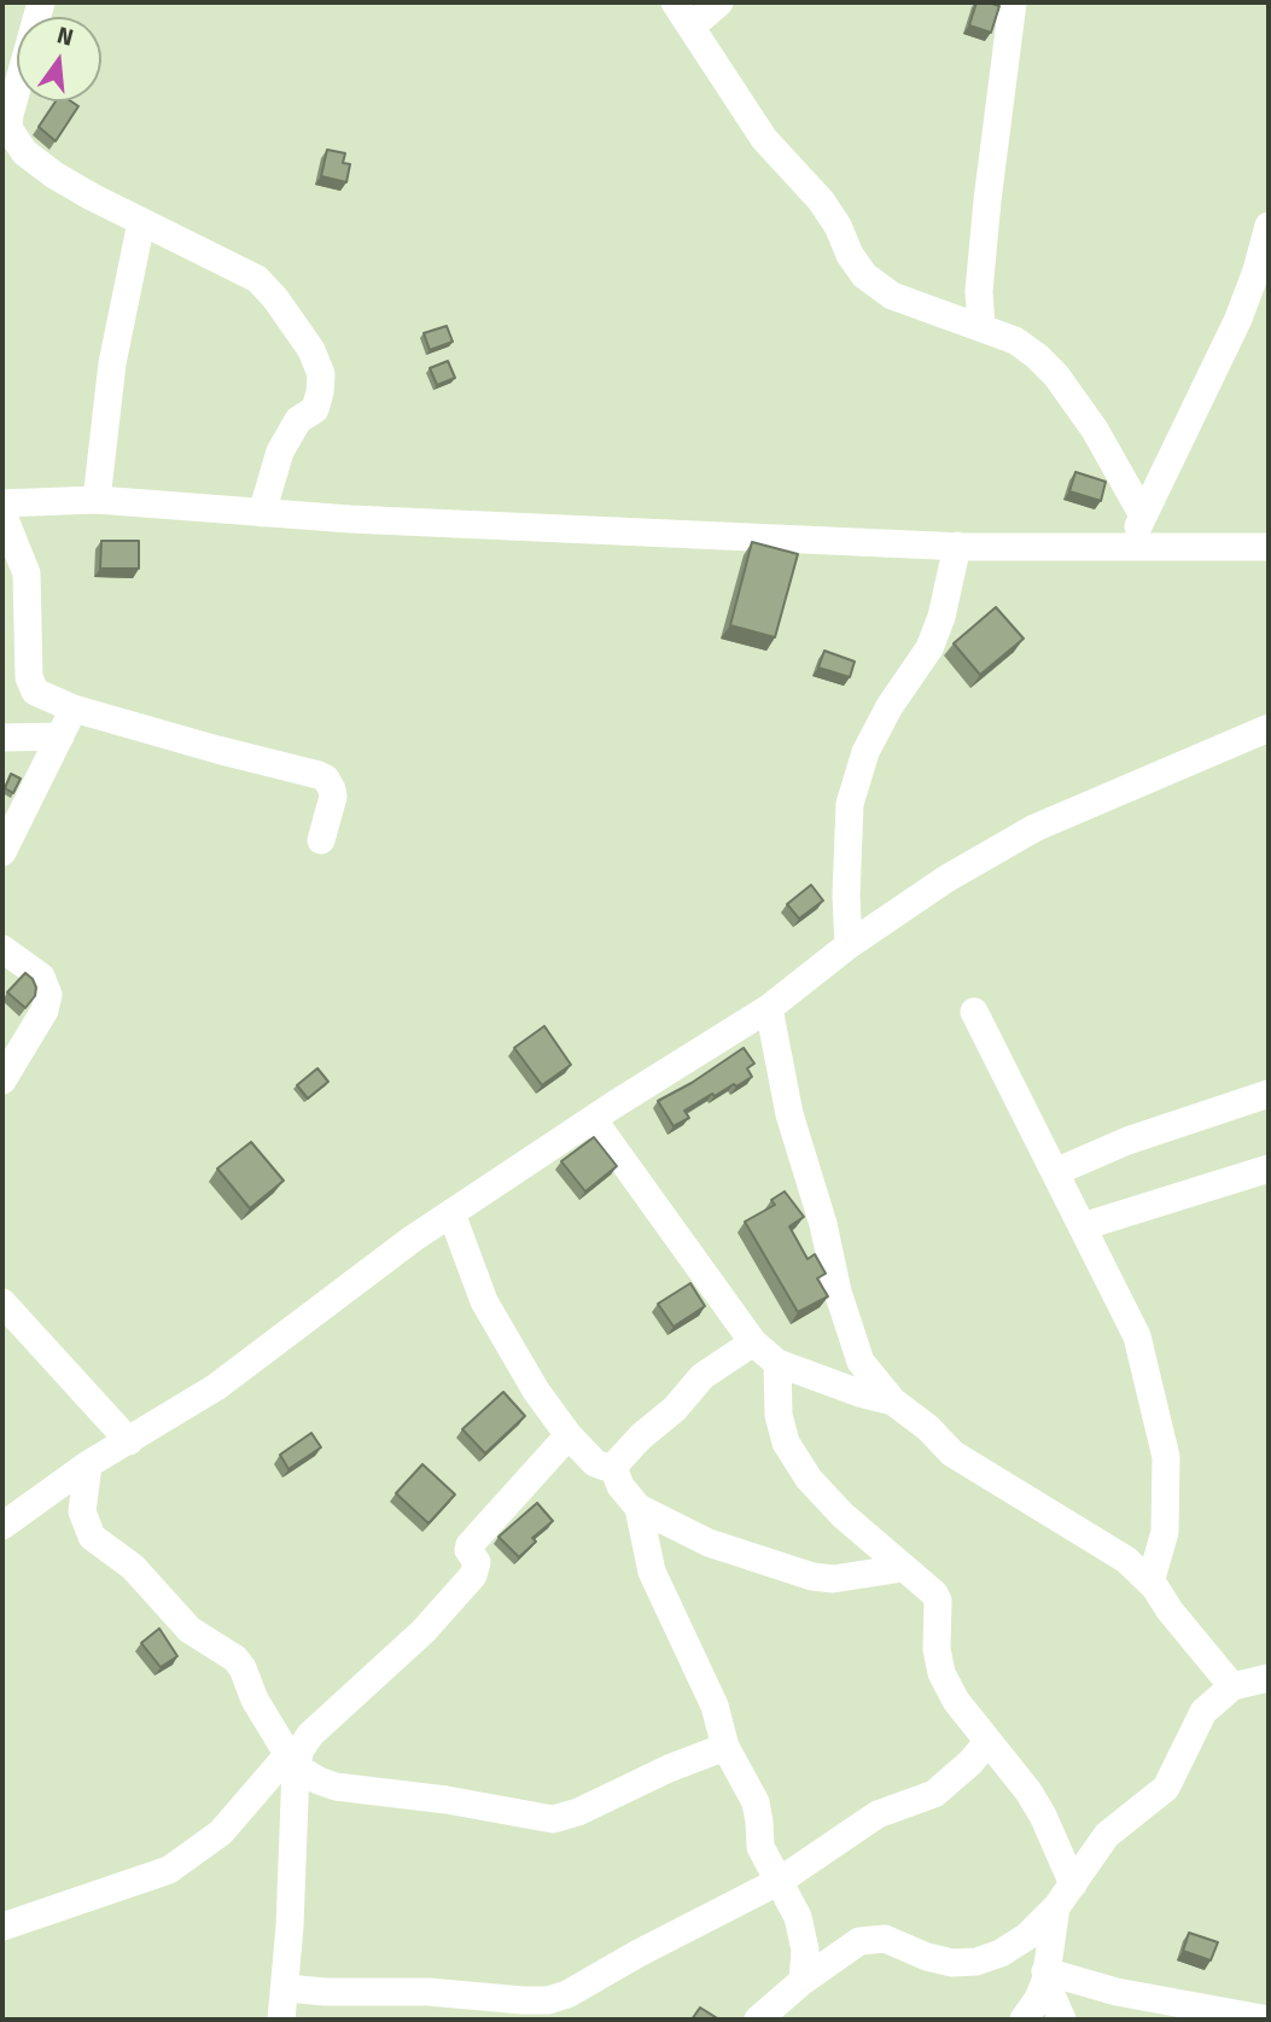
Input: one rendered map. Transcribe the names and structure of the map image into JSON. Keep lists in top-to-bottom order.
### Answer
{
  "north": "top"
}
